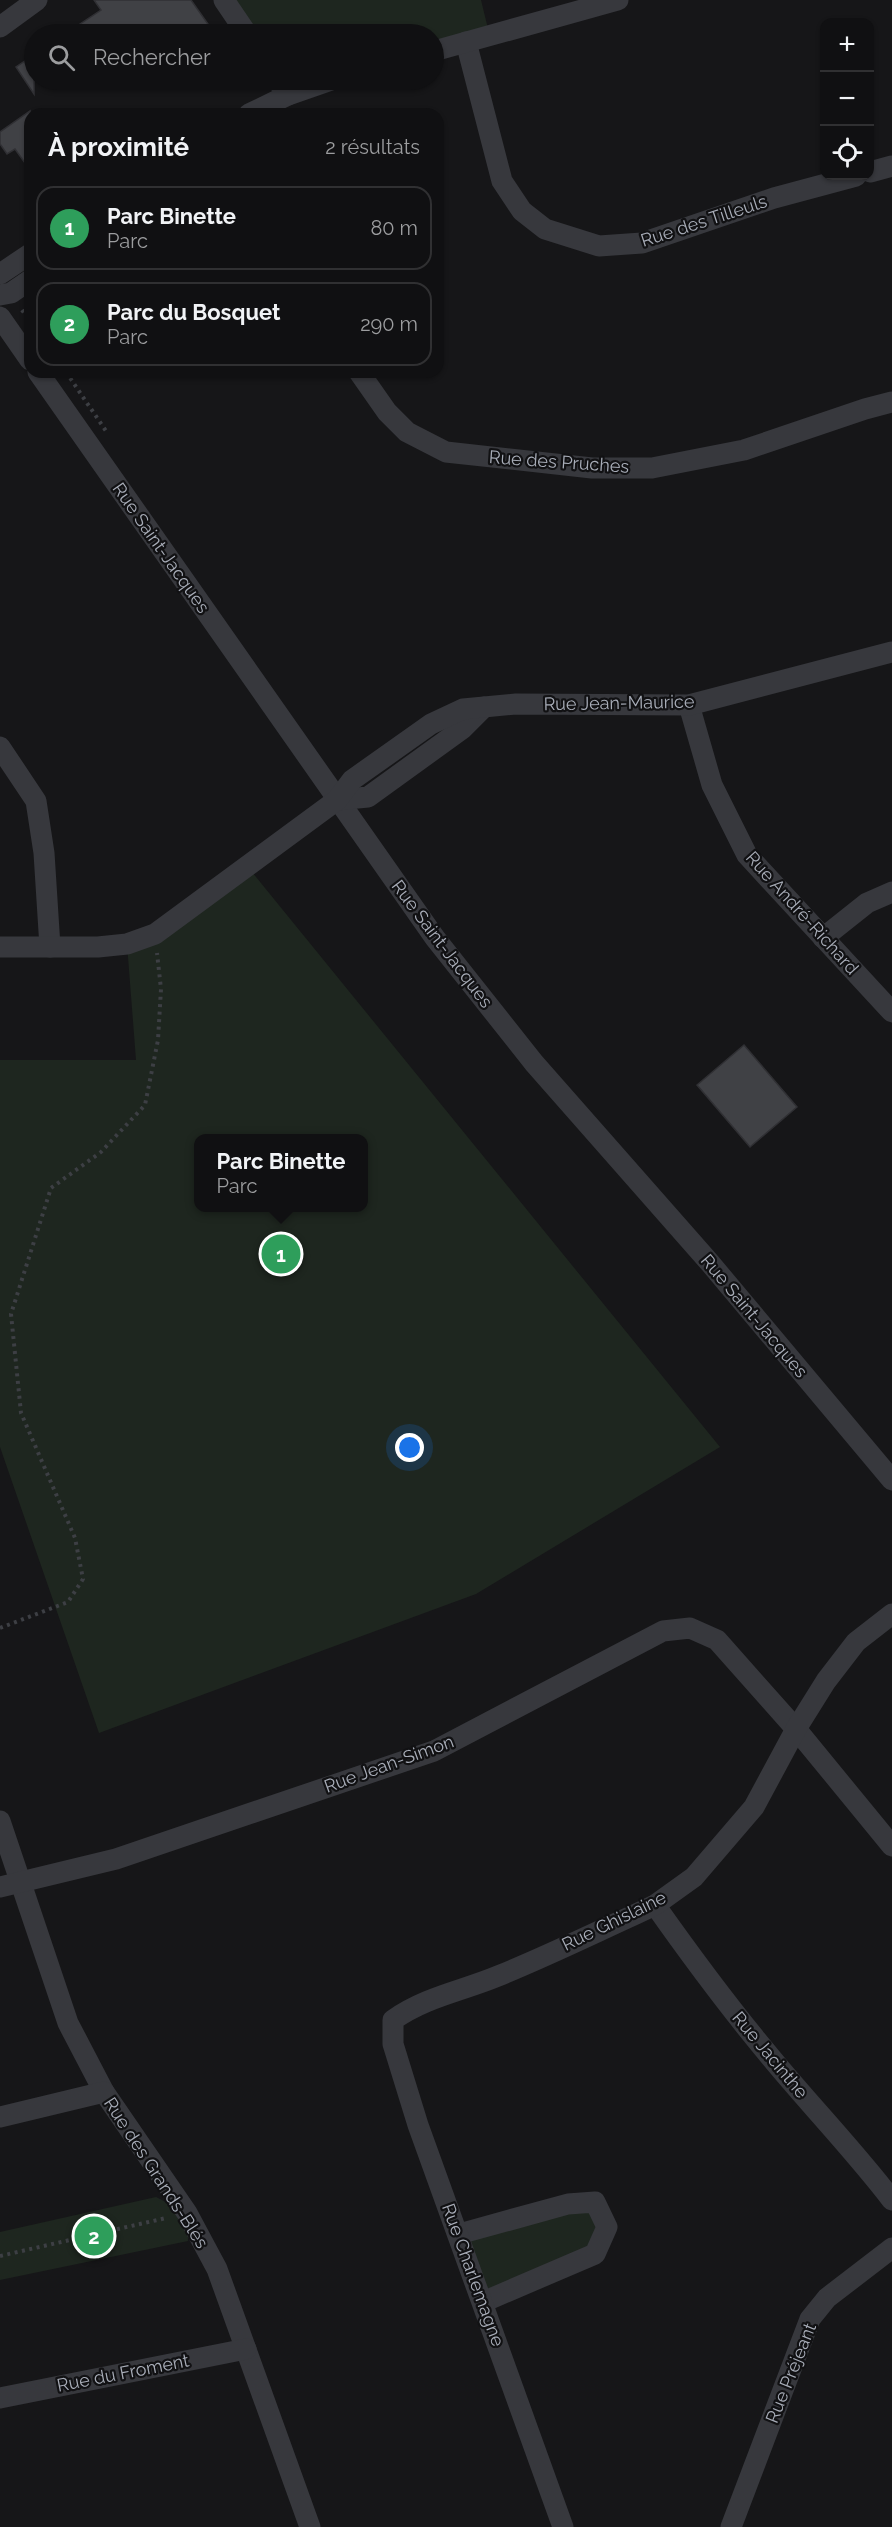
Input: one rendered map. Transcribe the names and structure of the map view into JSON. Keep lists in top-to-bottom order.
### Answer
{
  "streets": {
    "street": [
      "Rue des Tilleuls",
      "Rue des Pruches",
      "Rue Saint-Jacques",
      "Rue Jean-Maurice",
      "Rue André-Richard",
      "Rue Jean-Simon",
      "Rue Ghislaine",
      "Rue Jacinthe",
      "Rue des Grands-Blés",
      "Rue Charlemagne",
      "Rue du Froment",
      "Rue Préjeant"
    ]
  },
  "crossings": [
    ["Rue Saint-Jacques", "Rue Jean-Maurice"],
    ["Rue Jean-Maurice", "Rue André-Richard"],
    ["Rue Jean-Simon", "Rue Ghislaine"],
    ["Rue Jean-Simon", "Rue des Grands-Blés"],
    ["Rue Ghislaine", "Rue Jacinthe"],
    ["Rue Ghislaine", "Rue Charlemagne"],
    ["Rue des Grands-Blés", "Rue du Froment"]
  ],
  "page": {
    "map_buttons": ["+", "−"],
    "search": "Rechercher",
    "heading": ["À proximité", "2 résultats"],
    "list": [
      {
        "mark": "1",
        "name": "Parc Binette",
        "note": "Parc",
        "value": "80 m"
      },
      {
        "mark": "2",
        "name": "Parc du Bosquet",
        "note": "Parc",
        "value": "290 m"
      }
    ],
    "popup": ["Parc Binette", "Parc"],
    "pins": ["1", "2"]
  }
}
